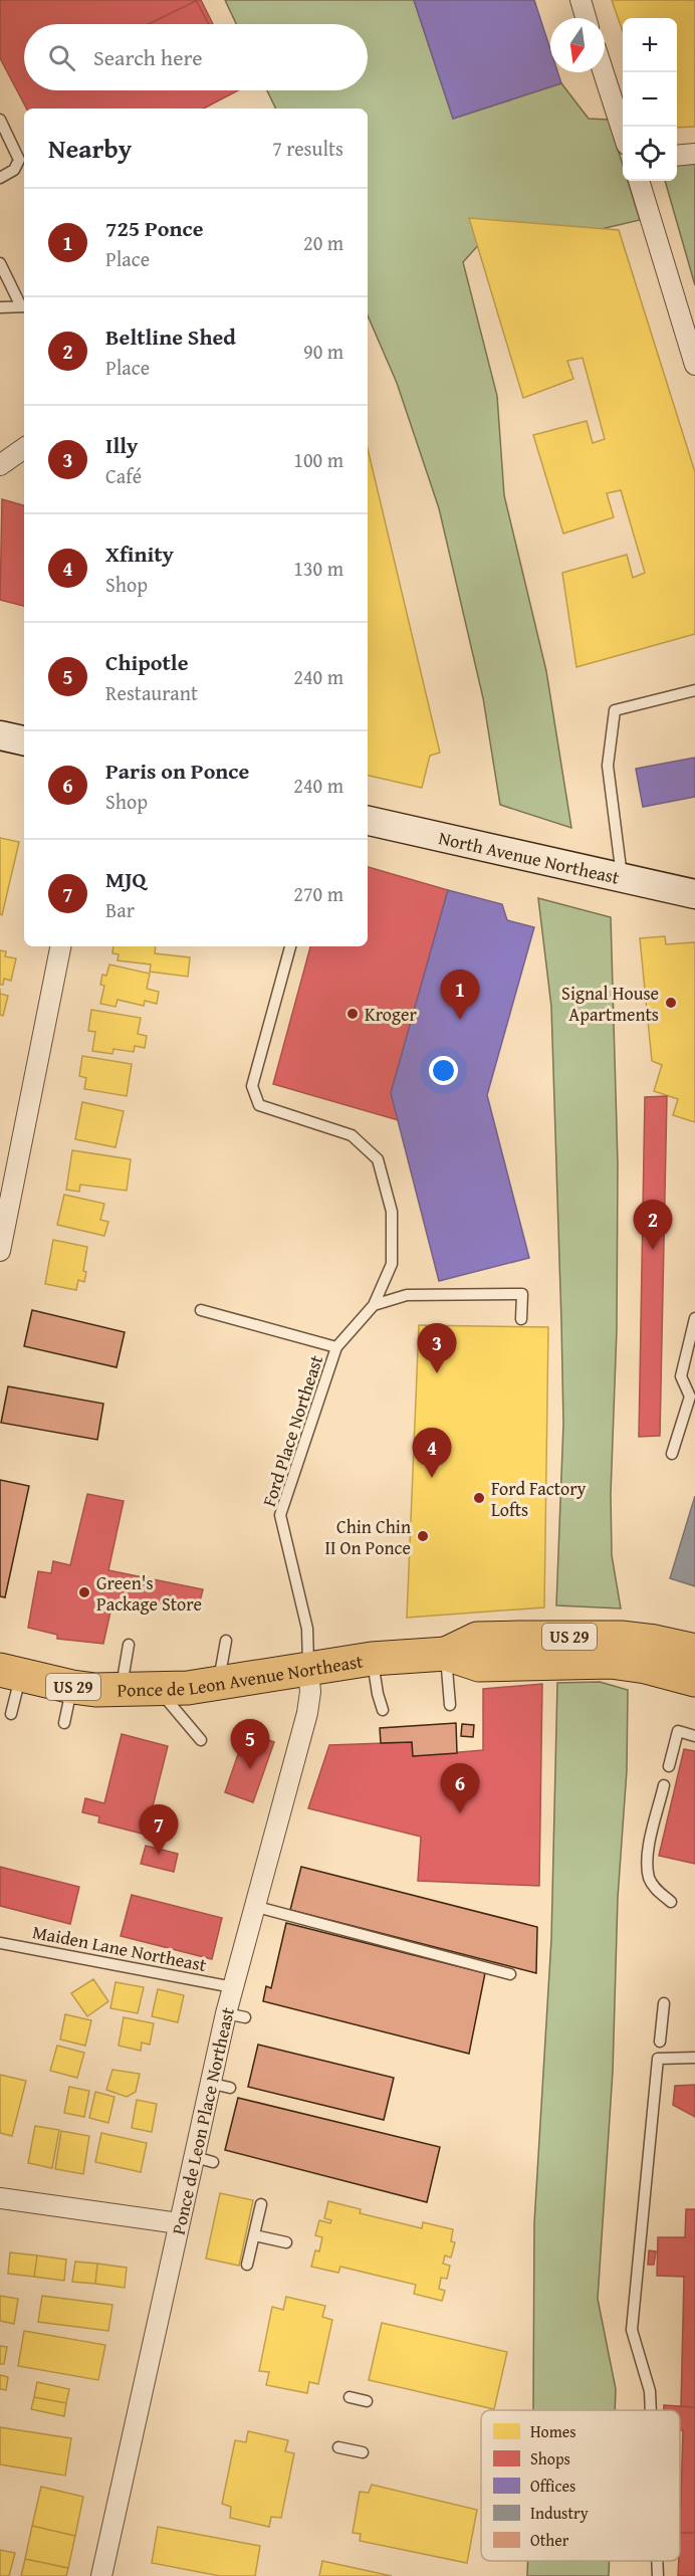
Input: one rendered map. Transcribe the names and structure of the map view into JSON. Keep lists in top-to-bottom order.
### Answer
{
  "streets": {
    "highway": ["US 29", "Ponce de Leon Avenue Northeast"],
    "main road": ["North Avenue Northeast"],
    "street": ["Ponce de Leon Place Northeast"],
    "lane": ["Ford Place Northeast", "Maiden Lane Northeast"]
  },
  "crossings": [
    ["Ford Place Northeast", "Ponce de Leon Avenue Northeast"],
    ["Ford Place Northeast", "Ponce de Leon Place Northeast"],
    ["Ponce de Leon Avenue Northeast", "Ponce de Leon Place Northeast"],
    ["Maiden Lane Northeast", "Ponce de Leon Place Northeast"]
  ],
  "places": [
    "Signal House Apartments",
    "Kroger",
    "Ford Factory Lofts",
    "Chin Chin II On Ponce",
    "Green's Package Store"
  ],
  "legend": [
    "Homes",
    "Shops",
    "Offices",
    "Industry",
    "Other"
  ],
  "north": "bottom",
  "page": {
    "map_buttons": ["+", "−"],
    "search": "Search here",
    "heading": ["Nearby", "7 results"],
    "list": [
      {
        "mark": "1",
        "name": "725 Ponce",
        "note": "Place",
        "value": "20 m"
      },
      {
        "mark": "2",
        "name": "Beltline Shed",
        "note": "Place",
        "value": "90 m"
      },
      {
        "mark": "3",
        "name": "Illy",
        "note": "Café",
        "value": "100 m"
      },
      {
        "mark": "4",
        "name": "Xfinity",
        "note": "Shop",
        "value": "130 m"
      },
      {
        "mark": "5",
        "name": "Chipotle",
        "note": "Restaurant",
        "value": "240 m"
      },
      {
        "mark": "6",
        "name": "Paris on Ponce",
        "note": "Shop",
        "value": "240 m"
      },
      {
        "mark": "7",
        "name": "MJQ",
        "note": "Bar",
        "value": "270 m"
      }
    ],
    "pins": [
      "1",
      "2",
      "3",
      "4",
      "5",
      "6",
      "7"
    ]
  }
}
